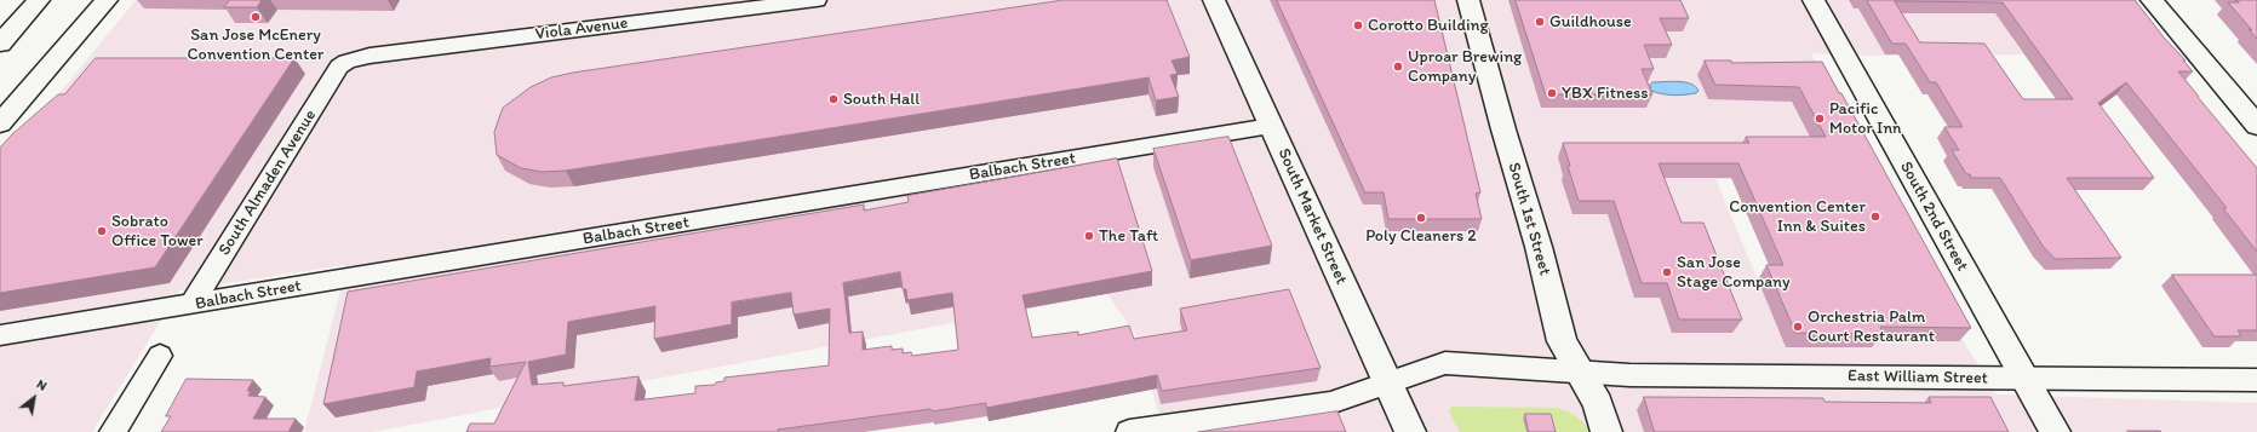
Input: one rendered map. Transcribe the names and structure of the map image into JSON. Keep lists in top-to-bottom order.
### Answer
{
  "streets": {
    "street": [
      "Viola Avenue",
      "Balbach Street",
      "South Almaden Avenue",
      "South Market Street",
      "South 2nd Street",
      "South 1st Street",
      "East William Street"
    ]
  },
  "crossings": [
    ["Viola Avenue", "South Almaden Avenue"],
    ["Balbach Street", "South Almaden Avenue"],
    ["Balbach Street", "South Market Street"],
    ["South Market Street", "East William Street"],
    ["South 2nd Street", "East William Street"],
    ["South 1st Street", "East William Street"]
  ],
  "places": [
    "San Jose McEnery Convention Center",
    "Guildhouse",
    "Corotto Building",
    "Uproar Brewing Company",
    "YBX Fitness",
    "South Hall",
    "Pacific Motor Inn",
    "Convention Center Inn & Suites",
    "Poly Cleaners 2",
    "Sobrato Office Tower",
    "The Taft",
    "San Jose Stage Company",
    "Orchestria Palm Court Restaurant"
  ],
  "north": "top right"
}
